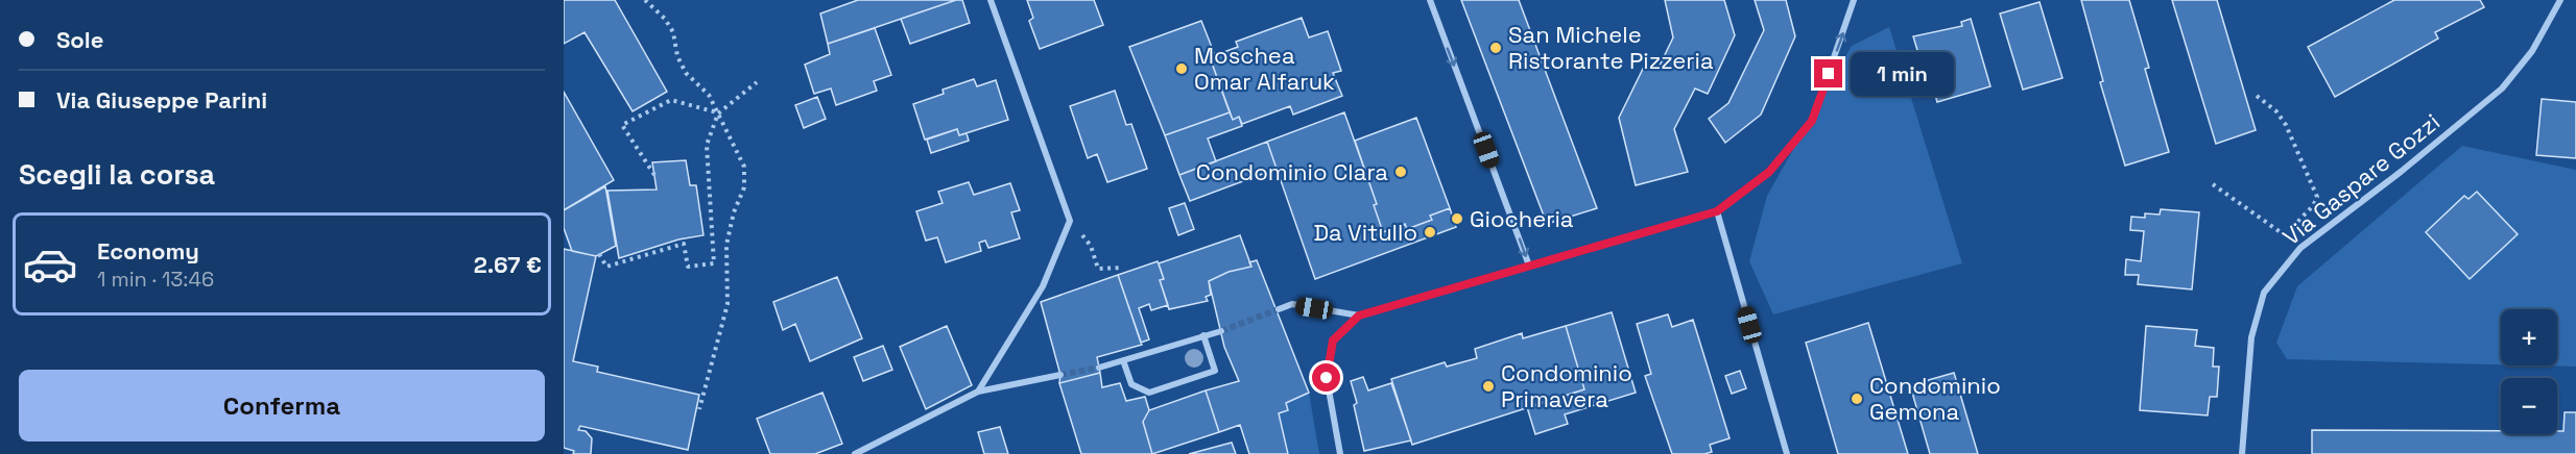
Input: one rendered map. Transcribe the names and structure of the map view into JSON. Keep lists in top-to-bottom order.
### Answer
{
  "streets": {
    "street": ["Via Gaspare Gozzi"]
  },
  "places": [
    "San Michele Ristorante Pizzeria",
    "Moschea Omar Alfaruk",
    "Condominio Clara",
    "Giocheria",
    "Da Vitullo",
    "Condominio Primavera",
    "Condominio Gemona"
  ],
  "page": {
    "banner": ["Sole", "Via Giuseppe Parini"],
    "bubble": "1 min",
    "heading": "Scegli la corsa",
    "list": [
      {
        "name": "Economy",
        "note": "1 min · 13:46",
        "value": "2.67 €"
      }
    ],
    "map_buttons": ["+", "−"],
    "buttons": "Conferma"
  }
}
